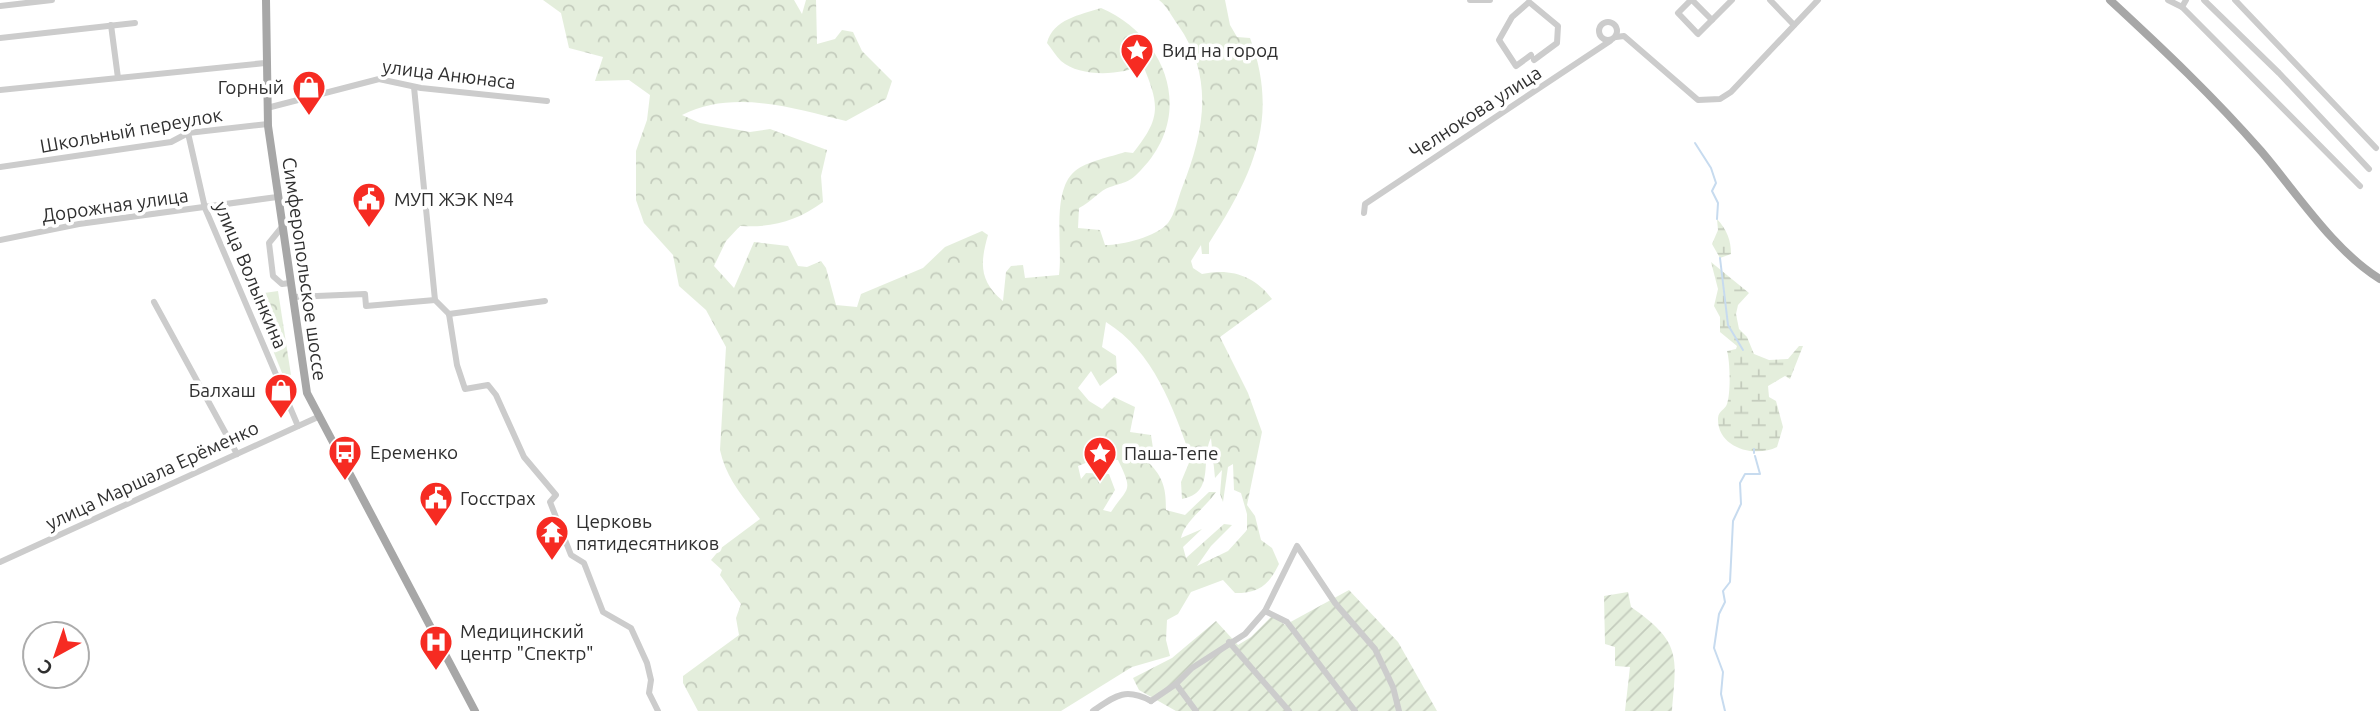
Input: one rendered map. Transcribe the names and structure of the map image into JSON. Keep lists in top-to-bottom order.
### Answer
{
  "streets": {
    "main road": ["Симферопольское шоссе"],
    "street": [
      "улица Анюнаса",
      "Челнокова улица",
      "Школьный переулок",
      "Дорожная улица",
      "улица Волынкина",
      "улица Маршала Ерёменко"
    ]
  },
  "crossings": [
    ["улица Анюнаса", "Симферопольское шоссе"],
    ["Школьный переулок", "Симферопольское шоссе"],
    ["Школьный переулок", "улица Волынкина"],
    ["Дорожная улица", "Симферопольское шоссе"],
    ["Дорожная улица", "улица Волынкина"],
    ["Симферопольское шоссе", "улица Маршала Ерёменко"],
    ["улица Волынкина", "улица Маршала Ерёменко"]
  ],
  "places": {
    "place": ["Вид на город", "Паша-Тепе"],
    "shop": ["Горный", "Балхаш"],
    "public building": ["МУП ЖЭК №4", "Госстрах"],
    "bus stop": ["Еременко"],
    "temple": ["Церковь пятидесятников"],
    "hospital": ["Медицинский центр \"Спектр\""]
  },
  "north": "bottom left"
}
